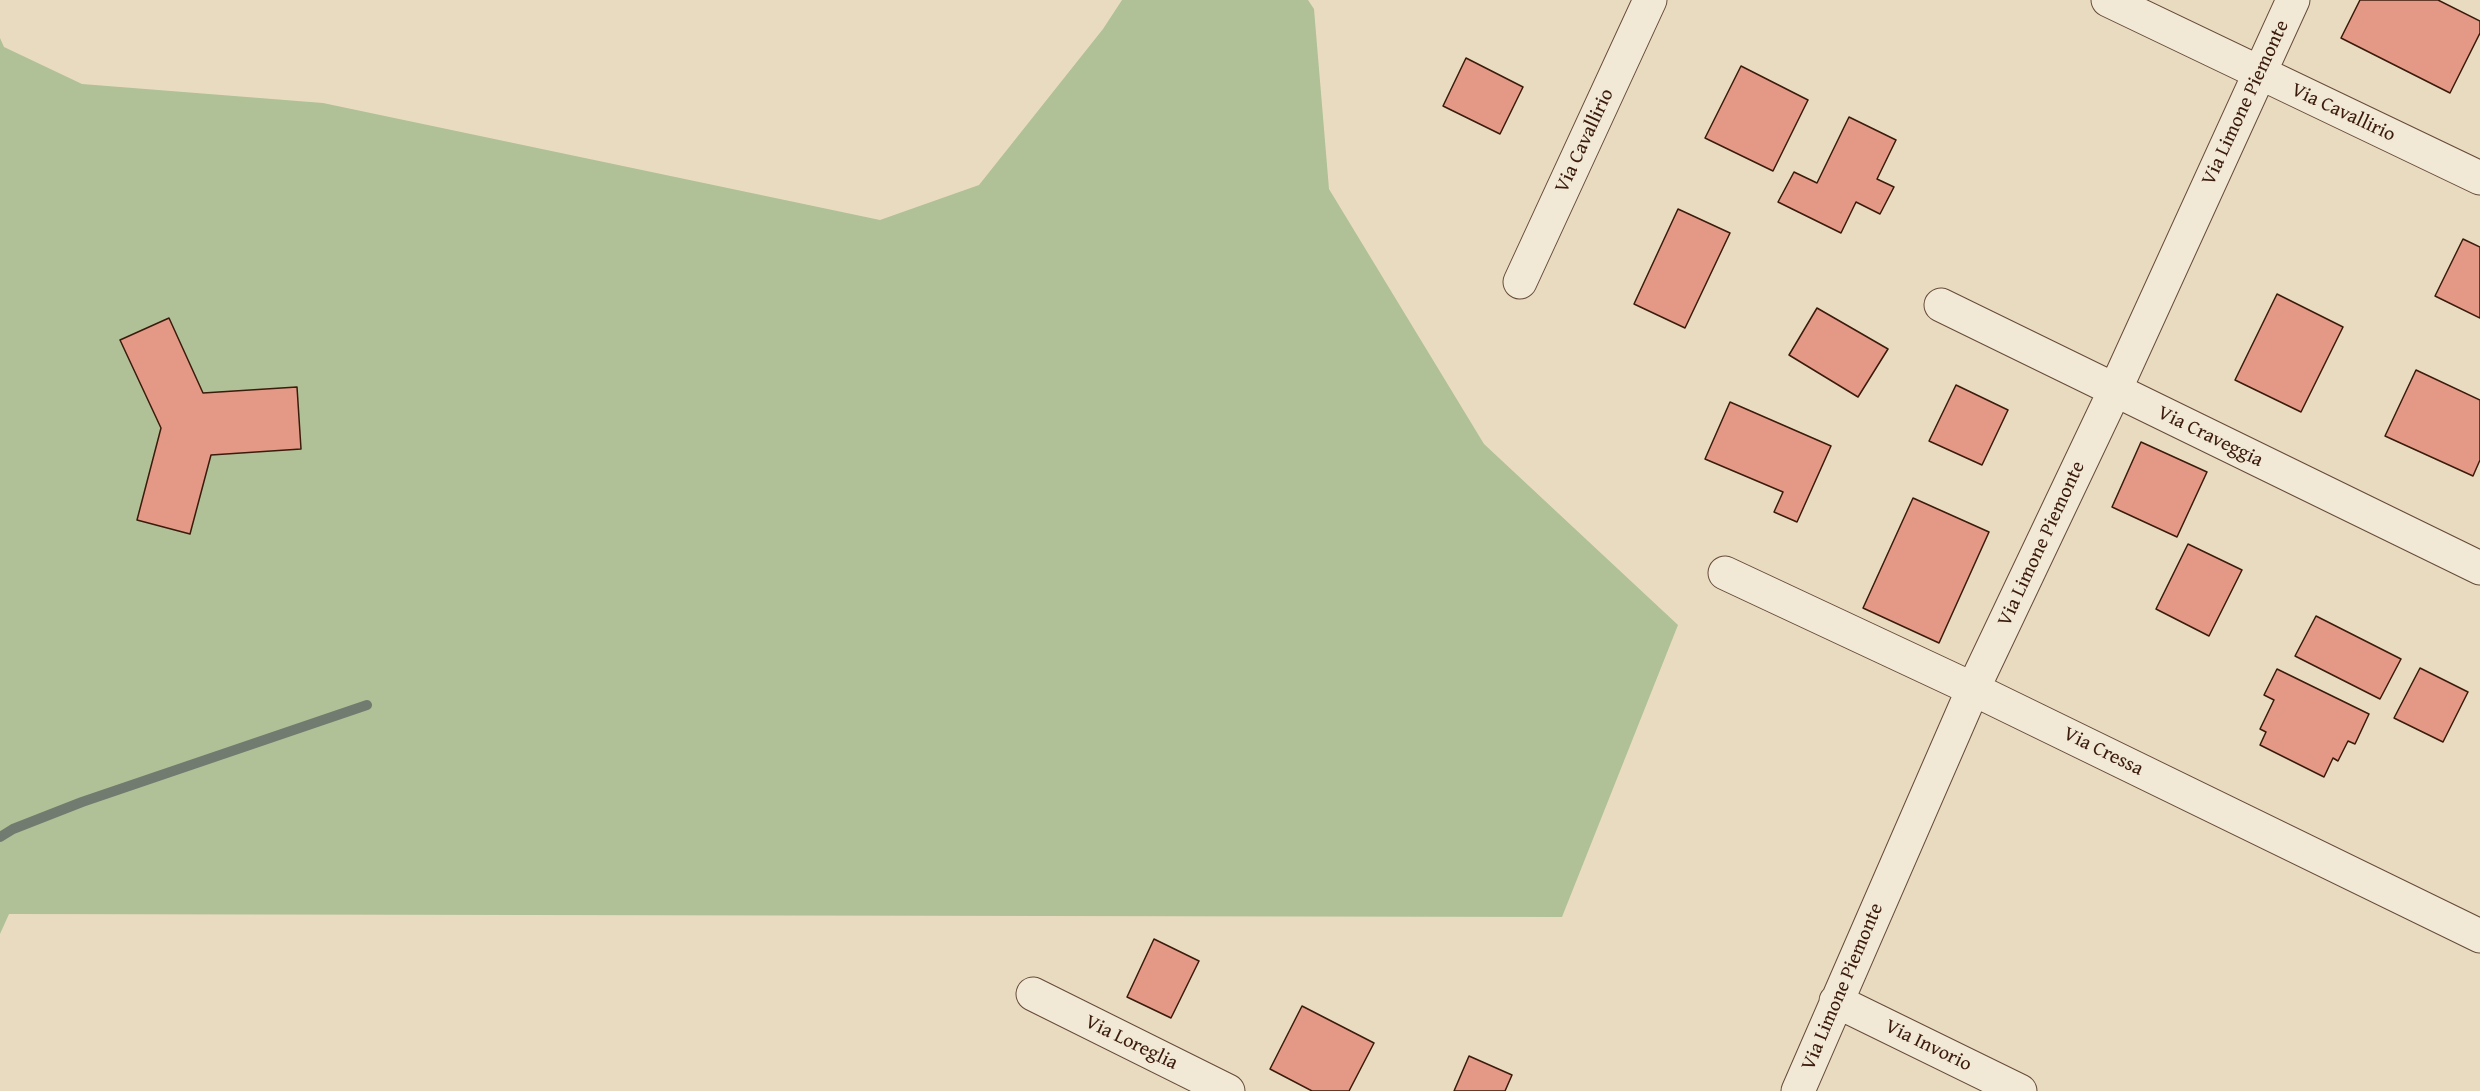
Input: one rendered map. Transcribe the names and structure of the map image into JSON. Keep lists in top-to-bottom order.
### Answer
{
  "streets": {
    "street": [
      "Via Limone Piemonte",
      "Via Cavallirio",
      "Via Craveggia",
      "Via Cressa",
      "Via Loreglia",
      "Via Invorio"
    ]
  },
  "crossings": [
    ["Via Limone Piemonte", "Via Cavallirio"],
    ["Via Limone Piemonte", "Via Craveggia"],
    ["Via Limone Piemonte", "Via Cressa"],
    ["Via Limone Piemonte", "Via Invorio"]
  ]
}
